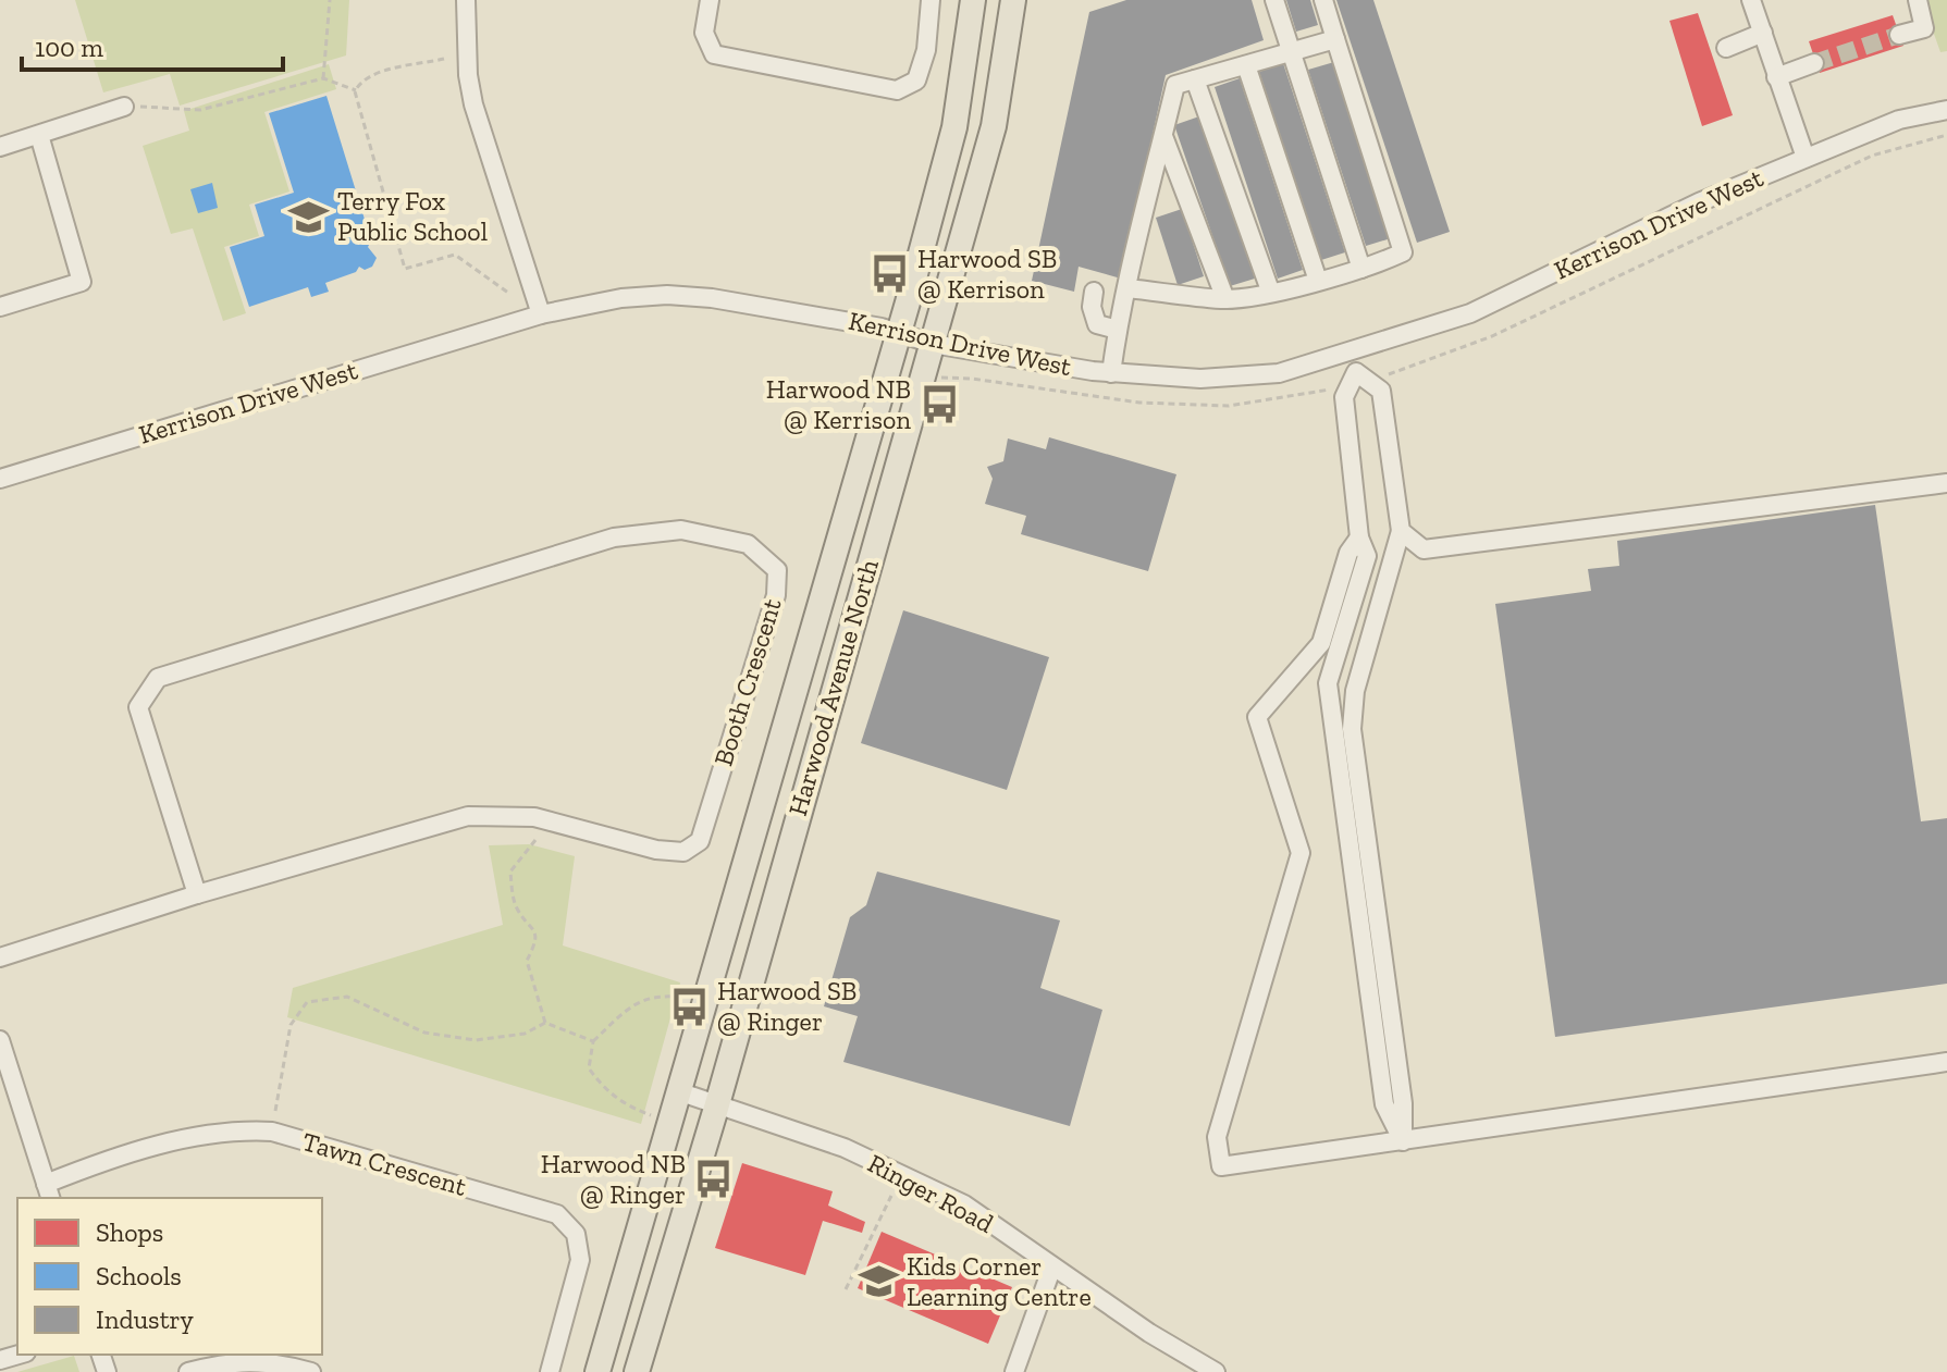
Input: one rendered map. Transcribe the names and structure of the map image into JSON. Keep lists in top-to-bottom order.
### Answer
{
  "streets": {
    "main road": ["Harwood Avenue North"],
    "street": [
      "Kerrison Drive West",
      "Booth Crescent",
      "Tawn Crescent",
      "Ringer Road"
    ]
  },
  "crossings": [
    ["Kerrison Drive West", "Harwood Avenue North"],
    ["Harwood Avenue North", "Ringer Road"]
  ],
  "places": {
    "school or university": ["Terry Fox Public School", "Kids Corner Learning Centre"],
    "bus stop": [
      "Harwood SB @ Kerrison",
      "Harwood NB @ Kerrison",
      "Harwood SB @ Ringer",
      "Harwood NB @ Ringer"
    ]
  },
  "legend": ["Shops", "Schools", "Industry"],
  "scale_bar": "100 m"
}
